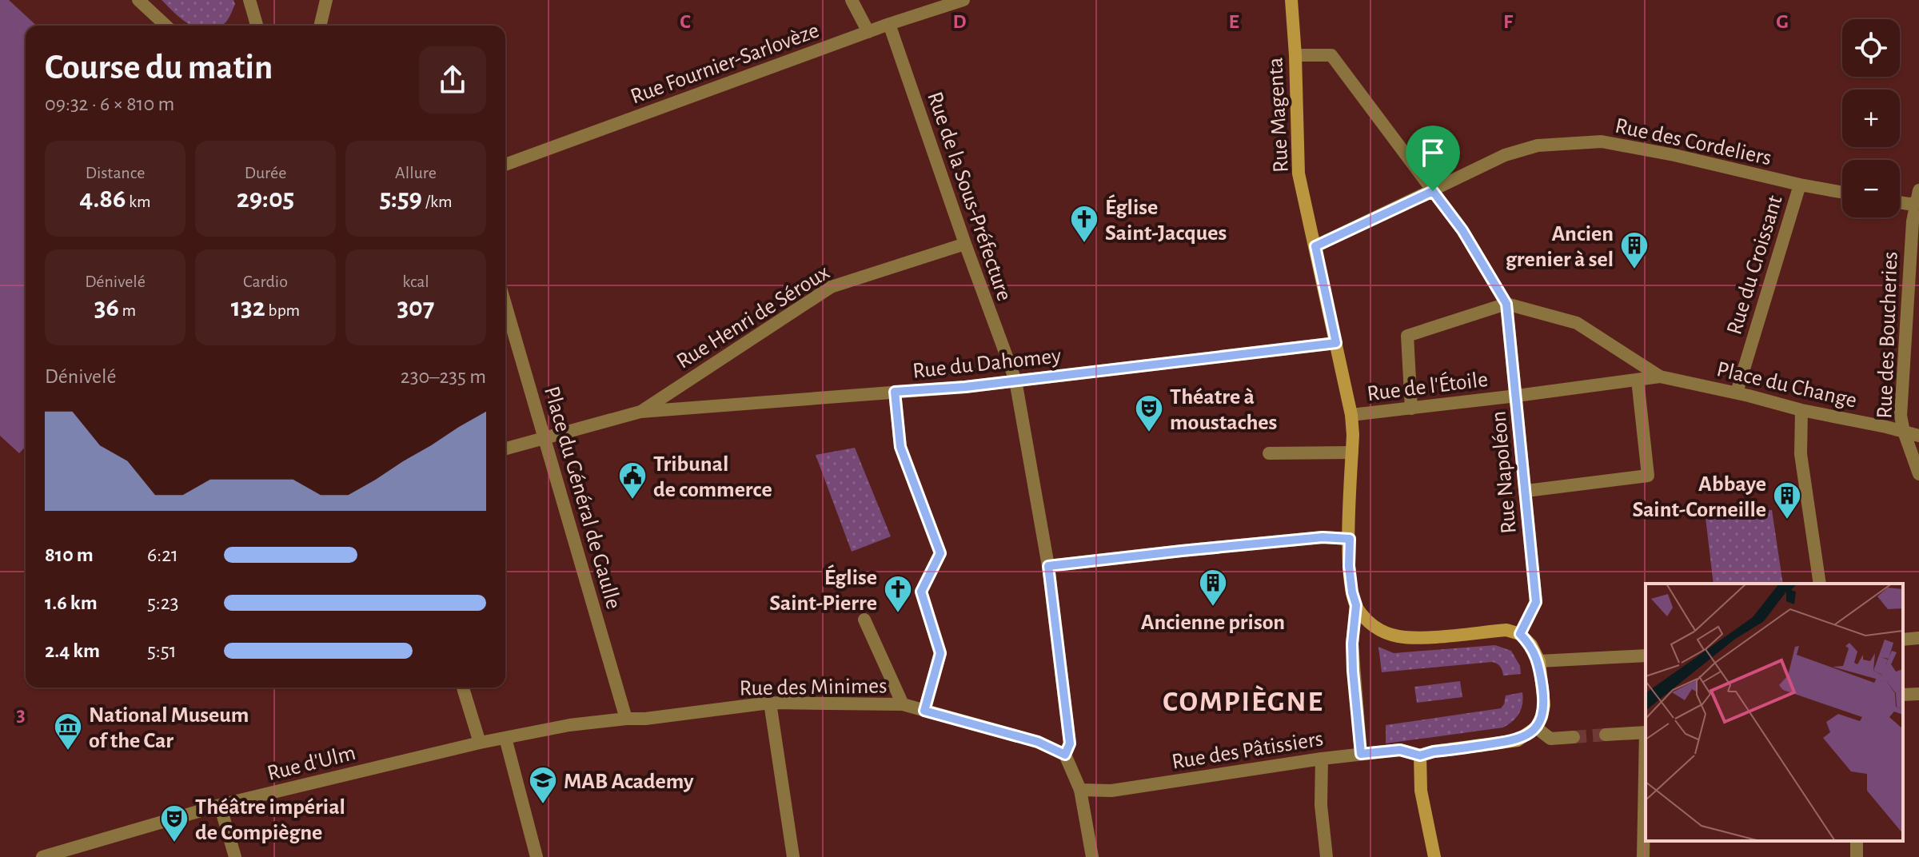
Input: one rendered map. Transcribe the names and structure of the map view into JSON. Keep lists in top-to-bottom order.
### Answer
{
  "streets": {
    "main road": ["Rue Magenta"],
    "street": [
      "Rue Fournier-Sarlovèze",
      "Rue des Cordeliers",
      "Rue de la Sous-Préfecture",
      "Rue du Croissant",
      "Rue Henri de Séroux",
      "Rue des Boucheries",
      "Rue du Dahomey",
      "Place du Change",
      "Rue de l'Étoile",
      "Rue Napoléon",
      "Place du Général de Gaulle",
      "Rue des Minimes",
      "Rue des Pâtissiers",
      "Rue d'Ulm"
    ]
  },
  "crossings": [
    ["Rue Fournier-Sarlovèze", "Rue de la Sous-Préfecture"],
    ["Rue Magenta", "Rue des Cordeliers"],
    ["Rue Magenta", "Rue du Dahomey"],
    ["Rue Magenta", "Rue de l'Étoile"],
    ["Rue des Cordeliers", "Rue du Croissant"],
    ["Rue de la Sous-Préfecture", "Rue Henri de Séroux"],
    ["Rue de la Sous-Préfecture", "Rue du Dahomey"],
    ["Rue de la Sous-Préfecture", "Rue des Minimes"],
    ["Rue du Croissant", "Place du Change"],
    ["Rue Henri de Séroux", "Rue du Dahomey"],
    ["Rue des Boucheries", "Place du Change"],
    ["Place du Change", "Rue de l'Étoile"],
    ["Rue de l'Étoile", "Rue Napoléon"],
    ["Place du Général de Gaulle", "Rue des Minimes"],
    ["Rue des Minimes", "Rue d'Ulm"]
  ],
  "districts": ["COMPIÈGNE"],
  "places": {
    "church": ["Église Saint-Jacques", "Église Saint-Pierre"],
    "building": ["Ancien grenier à sel", "Abbaye Saint-Corneille", "Ancienne prison"],
    "theatre": ["Théatre à moustaches", "Théâtre impérial de Compiègne"],
    "public building": ["Tribunal de commerce"],
    "museum": ["National Museum of the Car"],
    "school or university": ["MAB Academy"]
  },
  "page": {
    "map_buttons": ["+", "−"],
    "heading": ["Course du matin", "09:32 · 6 × 810 m"],
    "stats": [
      ["Distance", "4.86 km"],
      ["Durée", "29:05"],
      ["Allure", "5:59 /km"],
      ["Dénivelé", "36 m"],
      ["Cardio", "132 bpm"],
      ["kcal", "307"]
    ],
    "chart": ["Dénivelé", "230–235 m"],
    "list": [
      {
        "name": "810 m",
        "note": "6:21"
      },
      {
        "name": "1.6 km",
        "note": "5:23"
      },
      {
        "name": "2.4 km",
        "note": "5:51"
      }
    ]
  },
  "grid": {
    "columns": [
      "C",
      "D",
      "E",
      "F",
      "G"
    ],
    "rows": ["3"]
  }
}
